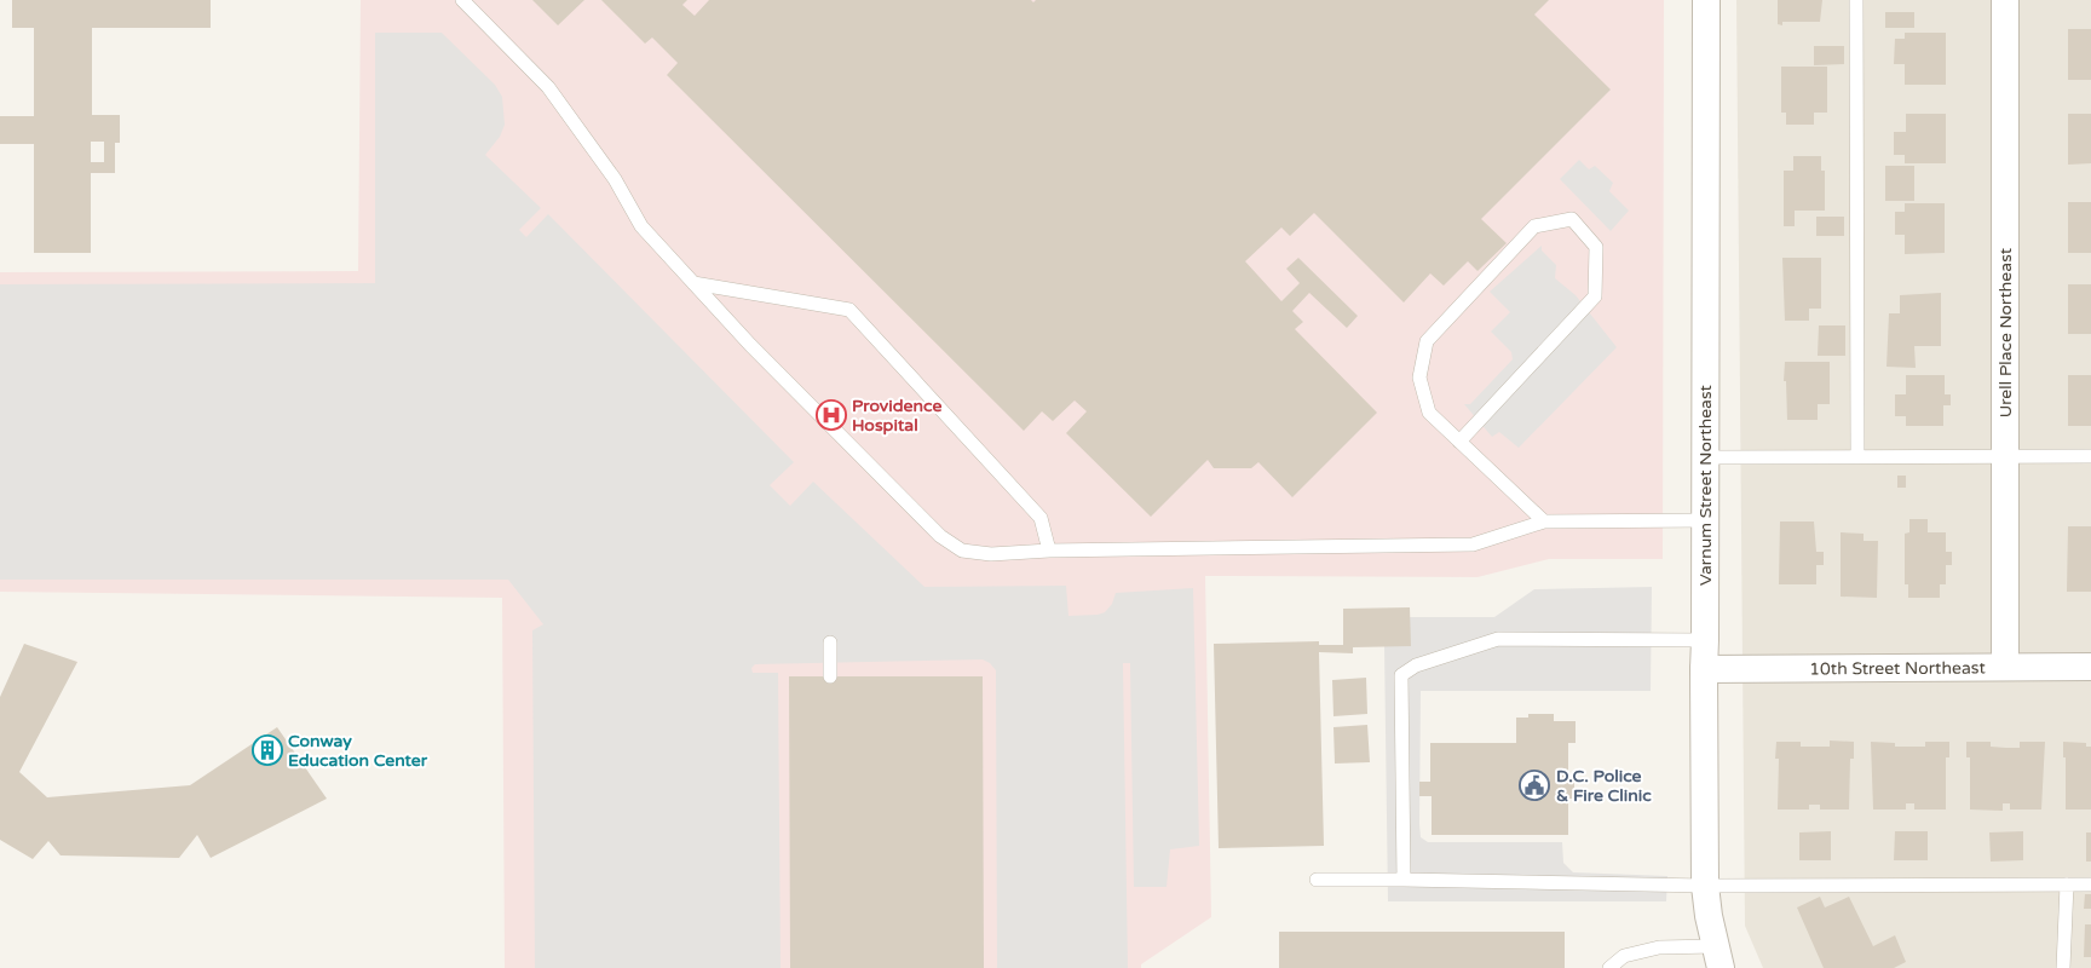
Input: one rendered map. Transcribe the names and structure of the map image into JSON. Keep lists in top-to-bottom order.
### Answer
{
  "streets": {
    "street": ["Urell Place Northeast", "Varnum Street Northeast", "10th Street Northeast"]
  },
  "crossings": [
    ["Urell Place Northeast", "10th Street Northeast"],
    ["Varnum Street Northeast", "10th Street Northeast"]
  ],
  "places": {
    "hospital": ["Providence Hospital"],
    "building": ["Conway Education Center"],
    "public building": ["D.C. Police & Fire Clinic"]
  }
}
